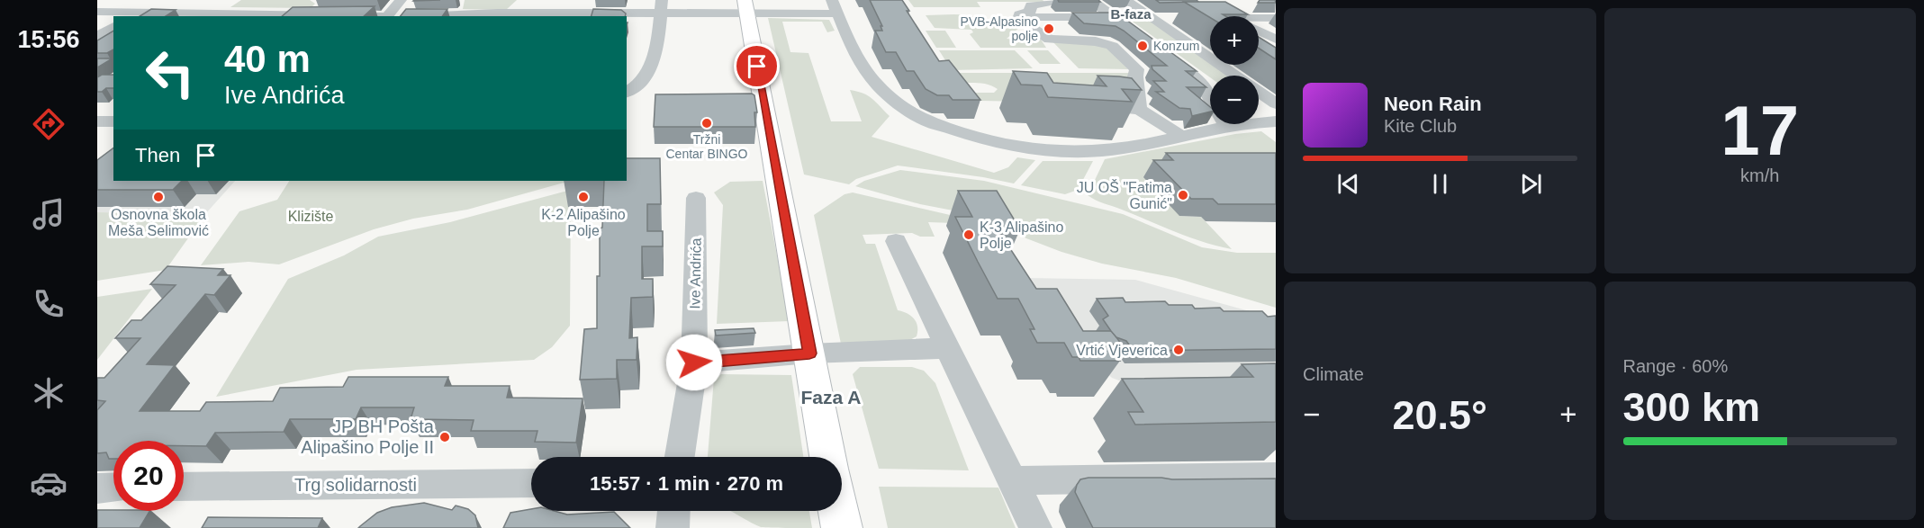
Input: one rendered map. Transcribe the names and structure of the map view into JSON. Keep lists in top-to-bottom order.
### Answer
{
  "streets": {
    "street": ["Ive Andrića", "Trg solidarnosti"]
  },
  "districts": ["B-faza", "Faza A"],
  "parks": ["Klizište"],
  "places": [
    "PVB-Alpasino polje",
    "Konzum",
    "Tržni Centar BINGO",
    "JU OŠ \"Fatima Gunić\"",
    "Osnovna škola Meša Selimović",
    "K-2 Alipašino Polje",
    "K-3 Alipašino Polje",
    "Vrtić Vjeverica",
    "JP BH Pošta Alipašino Polje II"
  ],
  "page": {
    "tabs": "15:56",
    "tile": [
      ["17", "km/h"],
      "Climate",
      ["Range · 60%", "300 km"]
    ],
    "map_buttons": ["+", "−"],
    "turn": ["40 m", "Ive Andrića"],
    "song": ["Neon Rain", "Kite Club"],
    "then": "Then",
    "heat": ["−", "20.5°", "+"],
    "limit": "20",
    "trip": "15:57 · 1 min · 270 m"
  }
}
